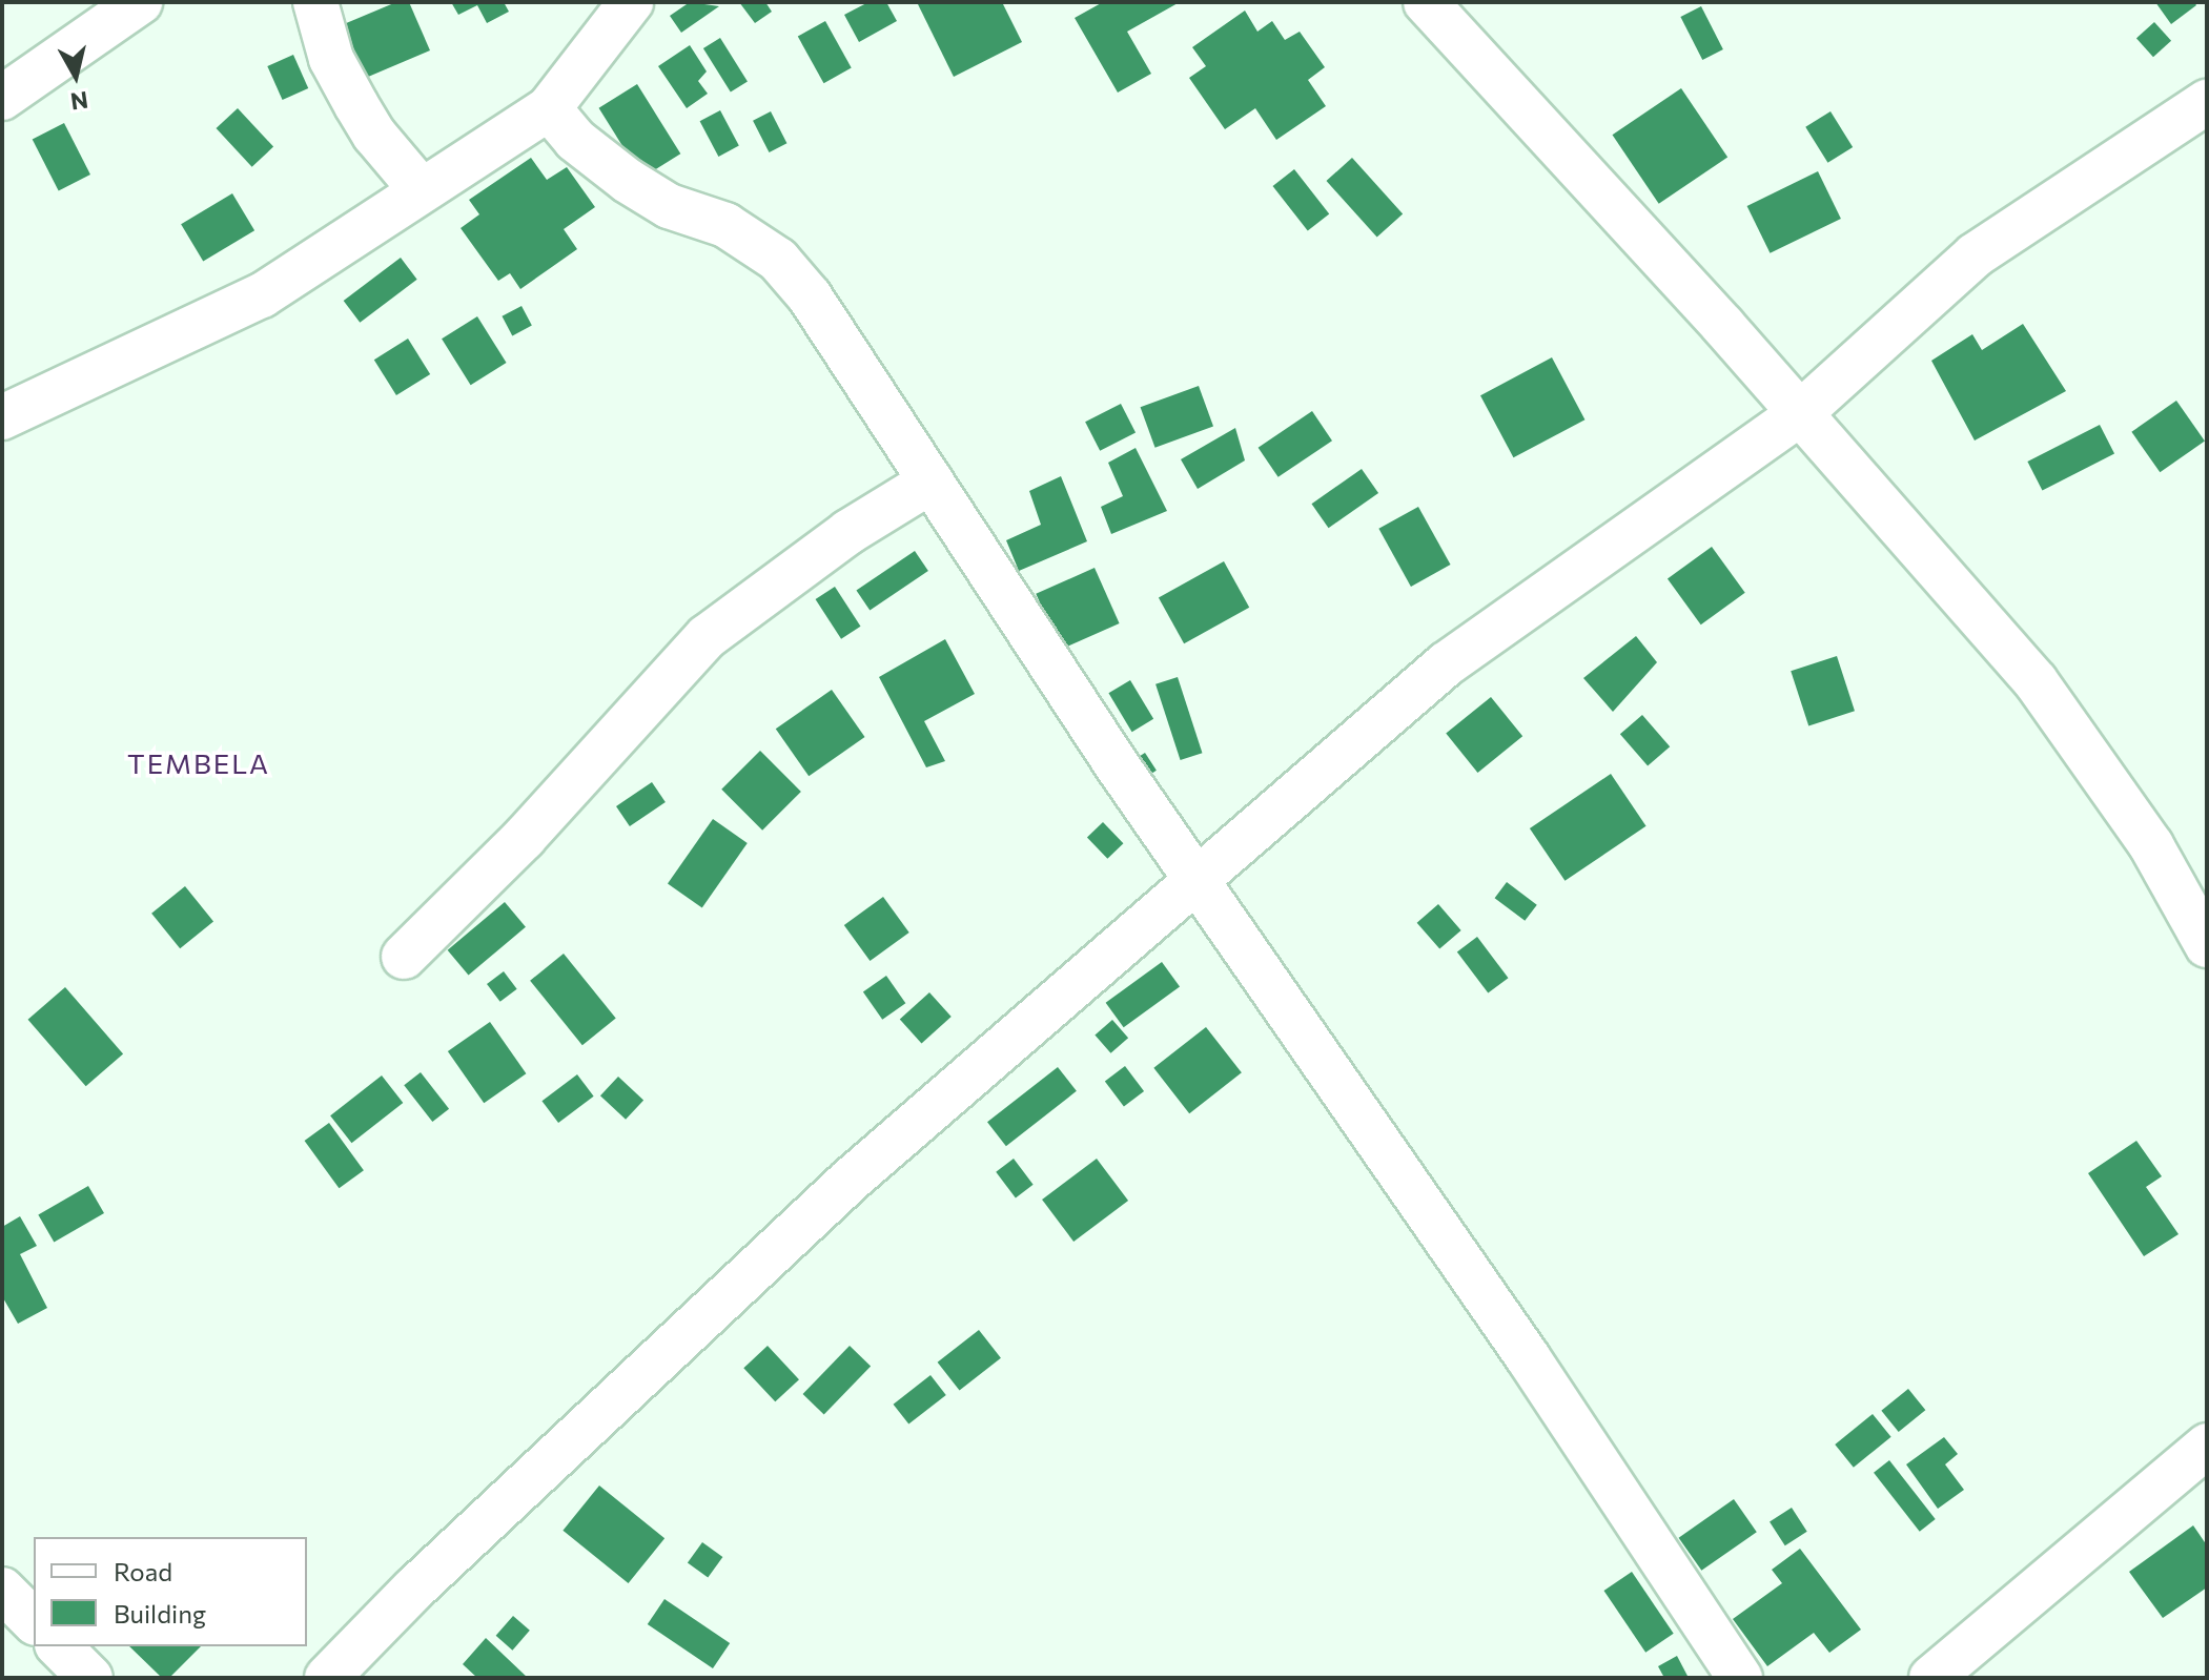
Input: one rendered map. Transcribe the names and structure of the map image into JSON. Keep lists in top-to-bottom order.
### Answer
{
  "districts": ["TEMBELA"],
  "legend": ["Road", "Building"],
  "north": "bottom"
}
